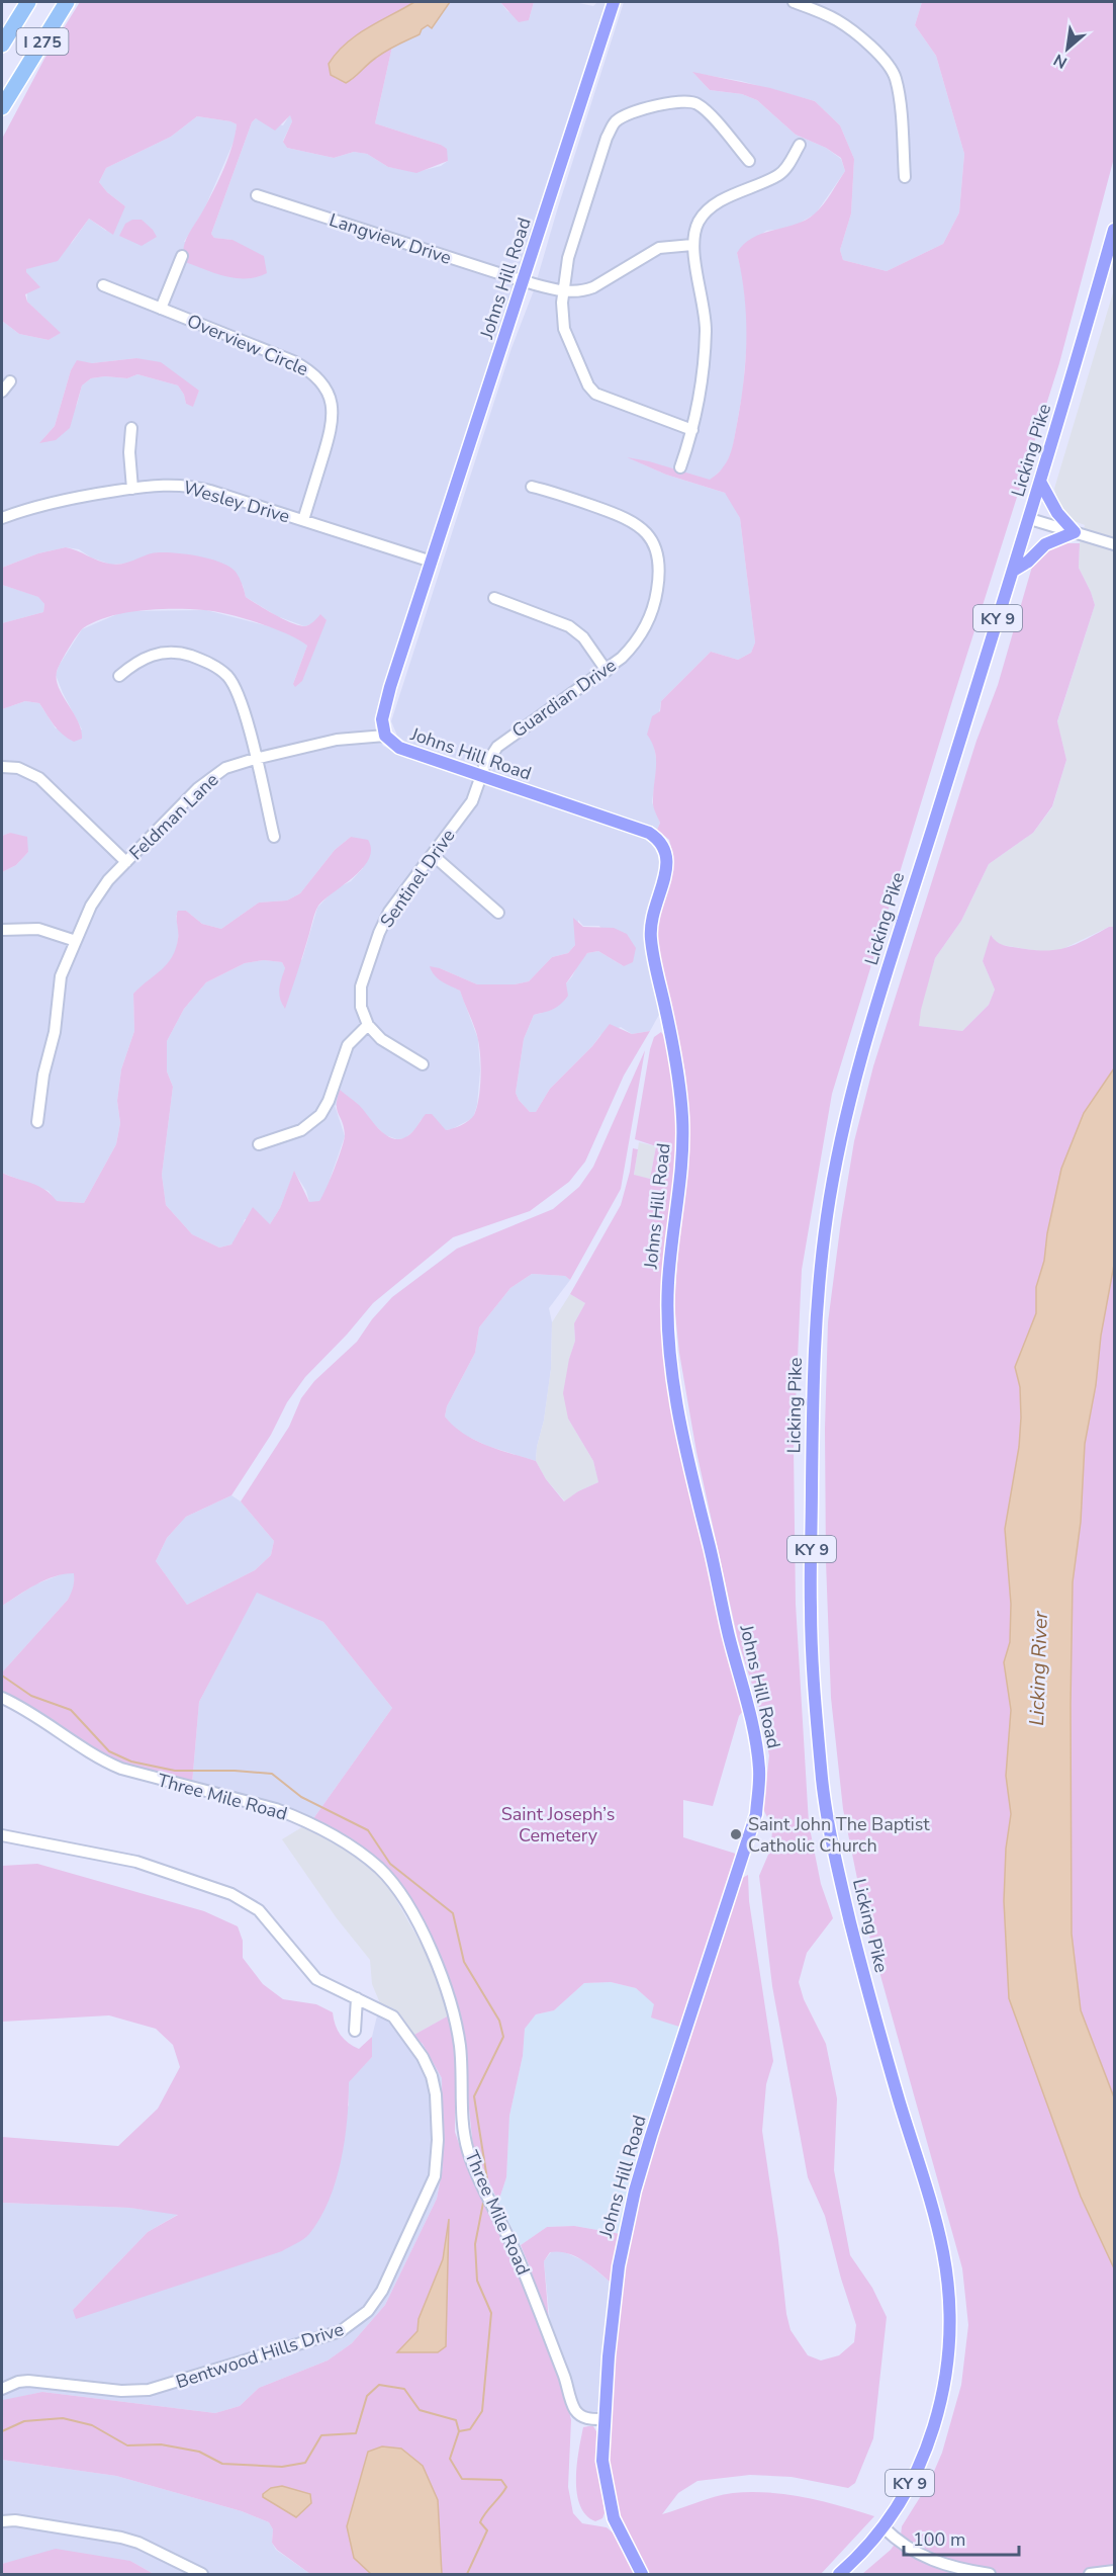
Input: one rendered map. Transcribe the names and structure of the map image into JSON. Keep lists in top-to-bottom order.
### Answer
{
  "streets": {
    "highway": ["I 275"],
    "main road": ["Johns Hill Road", "Licking Pike", "KY 9"],
    "street": [
      "Langview Drive",
      "Overview Circle",
      "Wesley Drive",
      "Guardian Drive",
      "Feldman Lane",
      "Sentinel Drive",
      "Three Mile Road",
      "Bentwood Hills Drive"
    ]
  },
  "crossings": [
    ["Langview Drive", "Johns Hill Road"],
    ["Johns Hill Road", "Wesley Drive"],
    ["Johns Hill Road", "Guardian Drive"],
    ["Johns Hill Road", "Feldman Lane"],
    ["Johns Hill Road", "Sentinel Drive"],
    ["Johns Hill Road", "Three Mile Road"],
    ["Overview Circle", "Wesley Drive"],
    ["Guardian Drive", "Sentinel Drive"]
  ],
  "water": ["Licking River"],
  "parks": ["Saint Joseph’s Cemetery"],
  "places": ["Saint John The Baptist Catholic Church"],
  "scale_bar": "100 m",
  "north": "bottom left"
}
